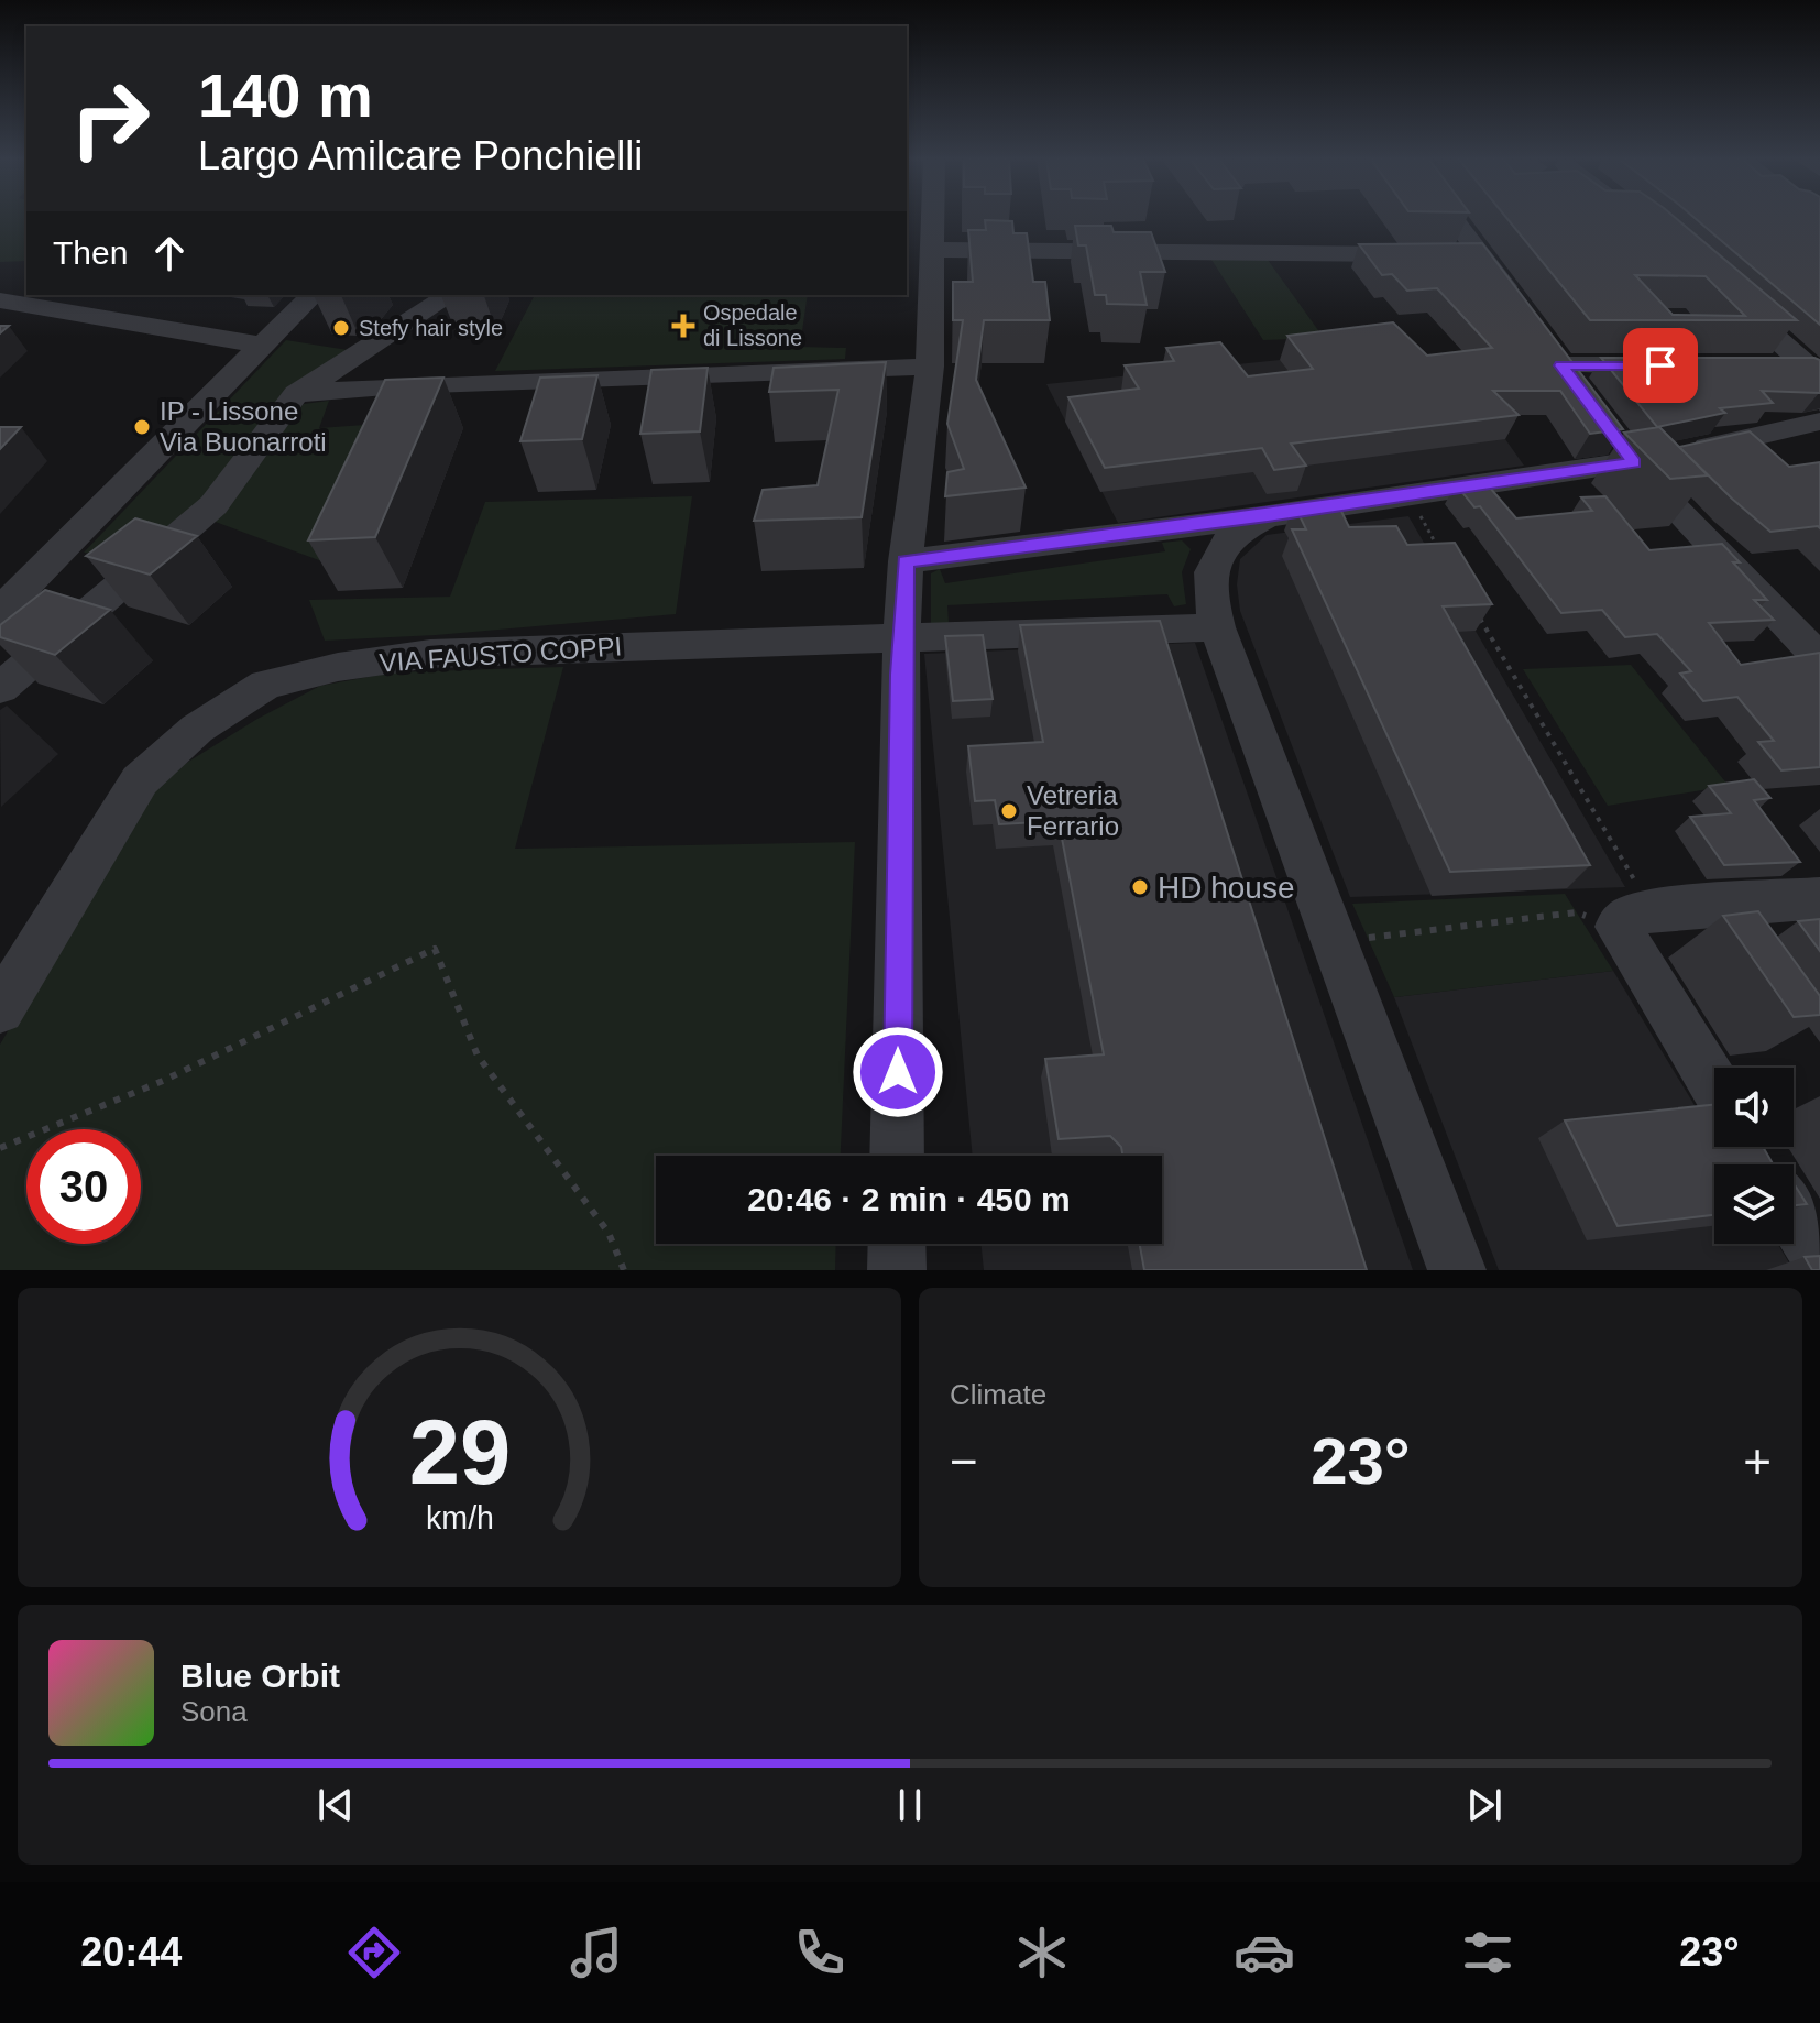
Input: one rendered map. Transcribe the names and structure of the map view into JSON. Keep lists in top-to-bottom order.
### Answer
{
  "streets": {
    "street": ["VIA FAUSTO COPPI"]
  },
  "places": {
    "health": ["Ospedale di Lissone"],
    "other": [
      "Stefy hair style",
      "IP - Lissone Via Buonarroti",
      "Vetreria Ferrario",
      "HD house"
    ]
  },
  "page": {
    "turn": ["140 m", "Largo Amilcare Ponchielli"],
    "then": "Then",
    "limit": "30",
    "trip": "20:46 · 2 min · 450 m",
    "tile": "Climate",
    "heat": ["−", "23°", "+"],
    "song": ["Blue Orbit", "Sona"],
    "tabs": ["20:44", "23°"],
    "gauge": ["29", "km/h"]
  }
}
